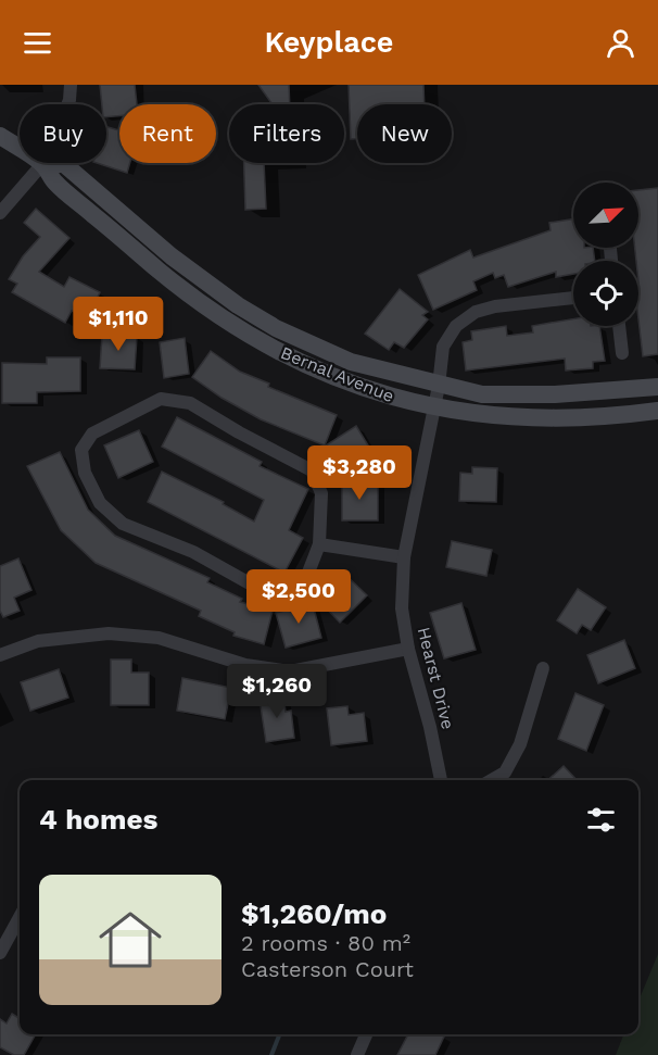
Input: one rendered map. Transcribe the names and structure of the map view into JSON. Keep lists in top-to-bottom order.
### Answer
{
  "streets": {
    "main road": ["Bernal Avenue"],
    "street": ["Hearst Drive"]
  },
  "crossings": [
    ["Bernal Avenue", "Hearst Drive"]
  ],
  "north": "top right",
  "page": {
    "header": "Keyplace",
    "chip": [
      "Buy",
      "Rent",
      "Filters",
      "New"
    ],
    "price": [
      "$1,110",
      "$3,280",
      "$2,500",
      "$1,260"
    ],
    "heading": "4 homes",
    "list": [
      {
        "name": "$1,260/mo",
        "note": "2 rooms · 80 m² · Casterson Court"
      }
    ]
  }
}
